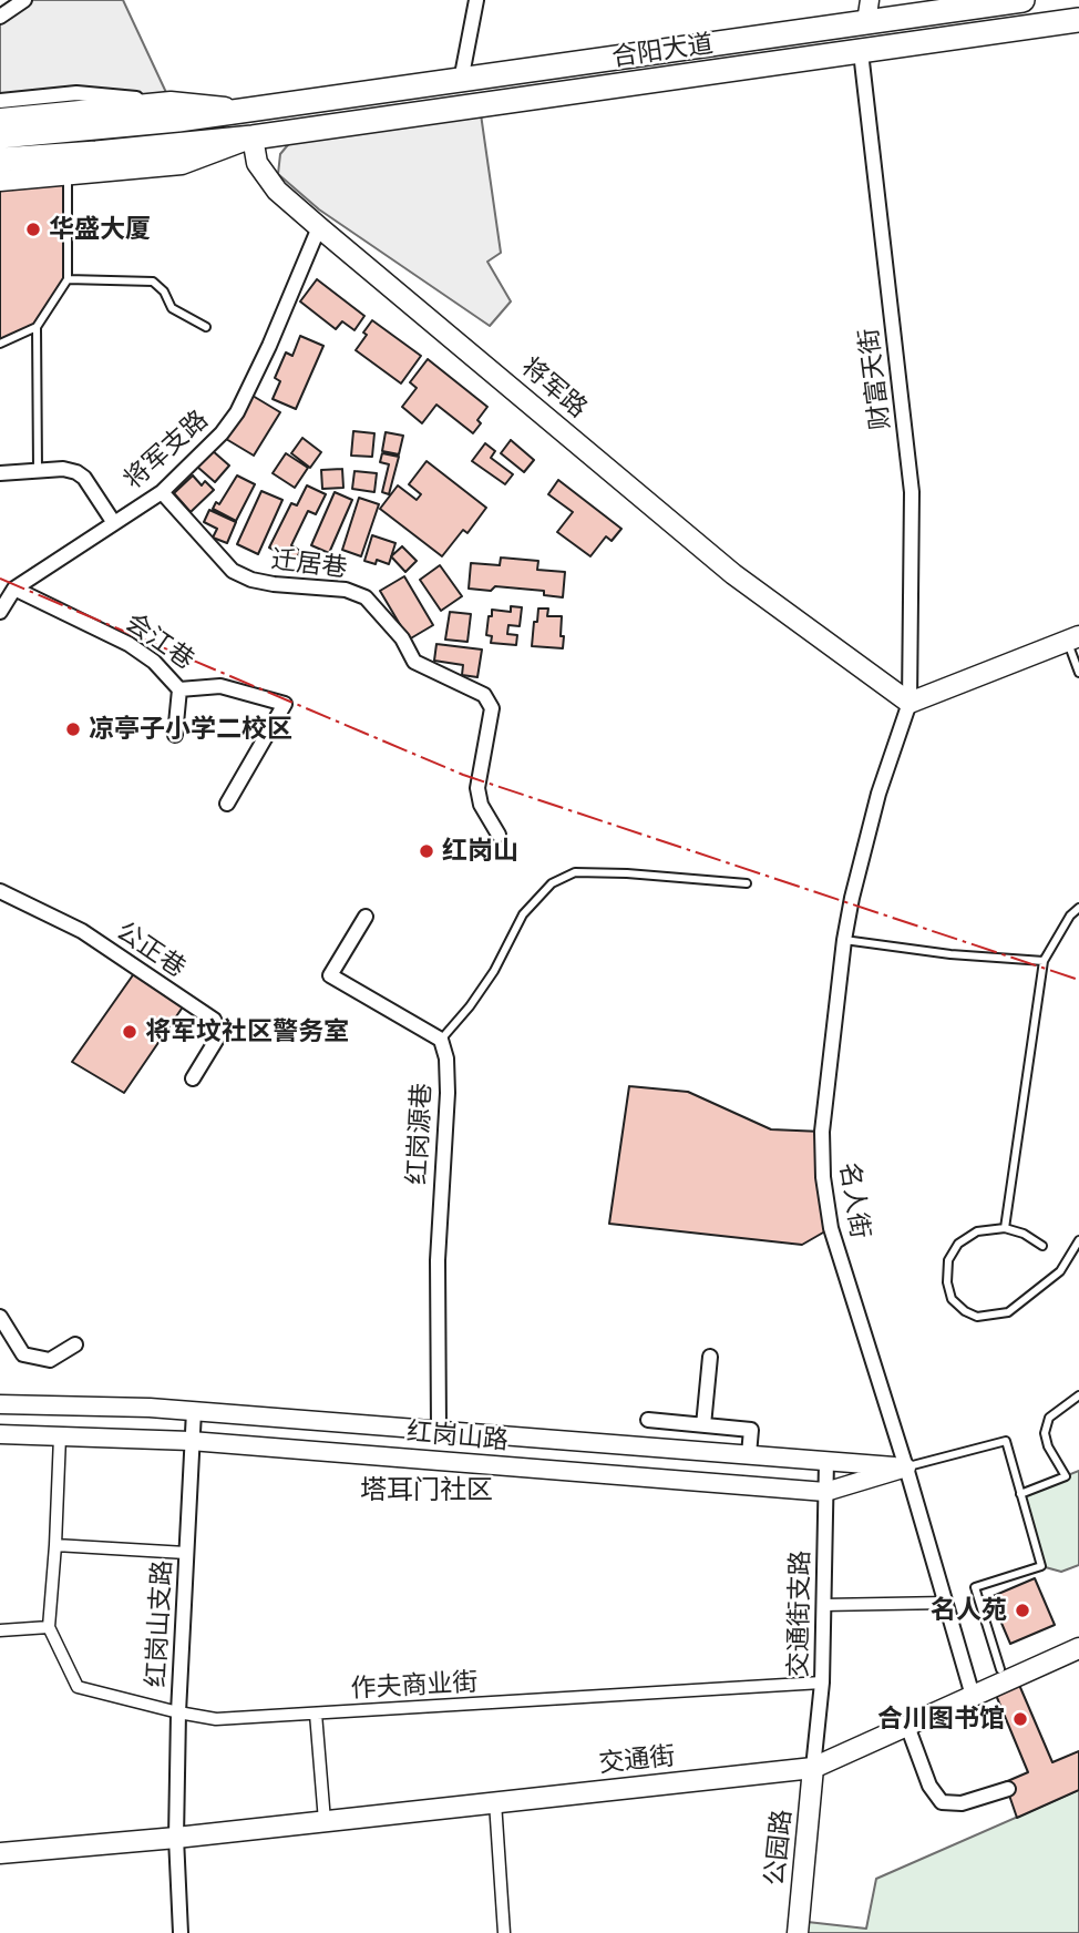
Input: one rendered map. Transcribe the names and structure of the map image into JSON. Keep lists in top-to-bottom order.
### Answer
{
  "streets": {
    "highway": ["合阳大道"],
    "main road": ["将军路", "交通街", "公园路"],
    "street": [
      "财富天街",
      "将军支路",
      "迁居巷",
      "会江巷",
      "公正巷",
      "红岗源巷",
      "名人街",
      "红岗山路",
      "交通街支路",
      "红岗山支路",
      "作夫商业街"
    ]
  },
  "crossings": [
    ["合阳大道", "财富天街"],
    ["合阳大道", "将军路"],
    ["财富天街", "将军路"],
    ["财富天街", "名人街"],
    ["将军路", "将军支路"],
    ["将军路", "名人街"],
    ["将军支路", "迁居巷"],
    ["将军支路", "会江巷"],
    ["红岗源巷", "红岗山路"],
    ["名人街", "红岗山路"],
    ["名人街", "交通街"],
    ["红岗山路", "交通街支路"],
    ["红岗山路", "红岗山支路"],
    ["交通街支路", "作夫商业街"],
    ["交通街支路", "交通街"],
    ["交通街支路", "公园路"],
    ["红岗山支路", "作夫商业街"],
    ["红岗山支路", "交通街"],
    ["交通街", "公园路"]
  ],
  "districts": ["塔耳门社区"],
  "places": [
    "华盛大厦",
    "凉亭子小学二校区",
    "红岗山",
    "将军坟社区警务室",
    "名人苑",
    "合川图书馆"
  ]
}
